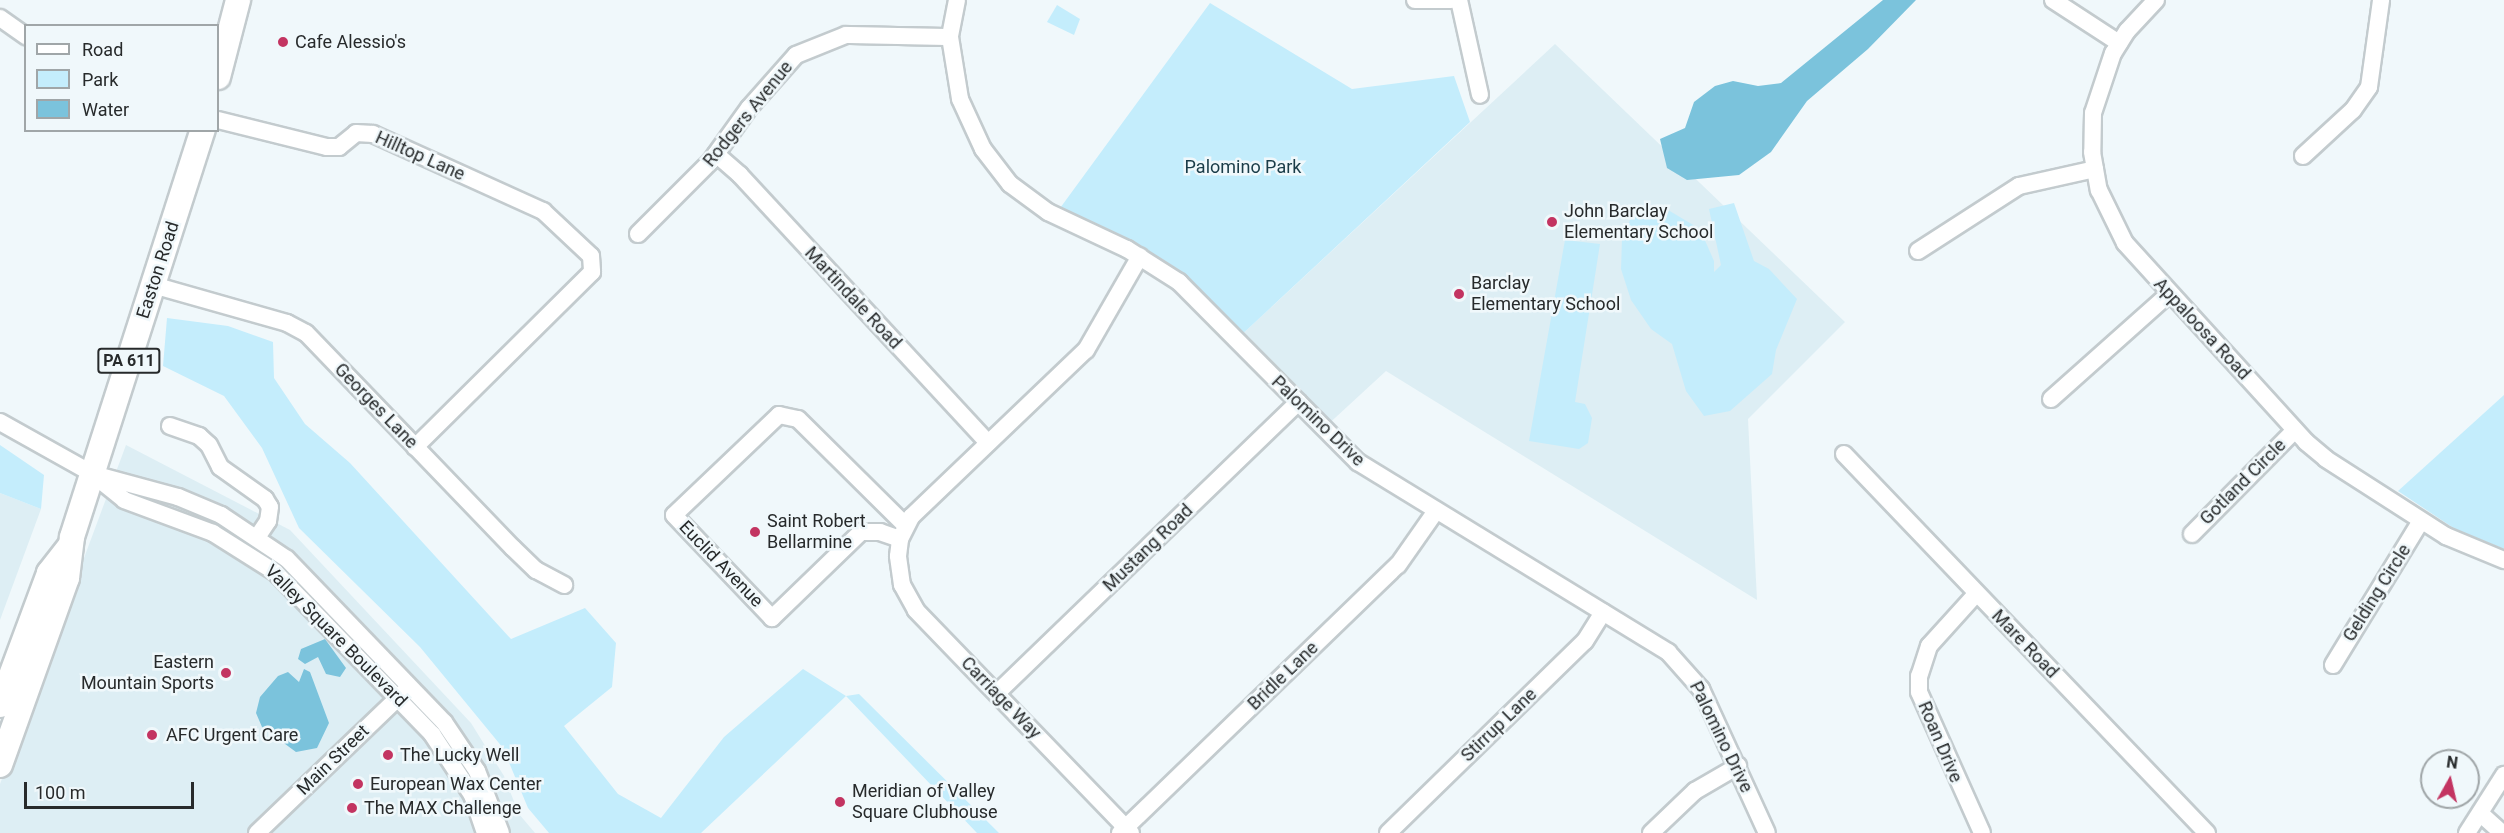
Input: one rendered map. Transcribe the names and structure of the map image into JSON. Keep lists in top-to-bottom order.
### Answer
{
  "streets": {
    "highway": ["Easton Road", "PA 611"],
    "street": [
      "Rodgers Avenue",
      "Hilltop Lane",
      "Martindale Road",
      "Appaloosa Road",
      "Georges Lane",
      "Palomino Drive",
      "Gotland Circle",
      "Mustang Road",
      "Euclid Avenue",
      "Gelding Circle",
      "Valley Square Boulevard",
      "Mare Road",
      "Bridle Lane",
      "Carriage Way",
      "Stirrup Lane",
      "Roan Drive",
      "Main Street"
    ]
  },
  "crossings": [
    ["Rodgers Avenue", "Martindale Road"],
    ["Rodgers Avenue", "Palomino Drive"],
    ["Hilltop Lane", "Georges Lane"],
    ["Easton Road", "Georges Lane"],
    ["Easton Road", "Valley Square Boulevard"],
    ["Appaloosa Road", "Gotland Circle"],
    ["Appaloosa Road", "Gelding Circle"],
    ["Palomino Drive", "Mustang Road"],
    ["Palomino Drive", "Bridle Lane"],
    ["Palomino Drive", "Stirrup Lane"],
    ["Mustang Road", "Carriage Way"],
    ["Euclid Avenue", "Carriage Way"],
    ["Valley Square Boulevard", "Main Street"],
    ["Mare Road", "Roan Drive"],
    ["Bridle Lane", "Carriage Way"]
  ],
  "parks": ["Palomino Park"],
  "places": [
    "Cafe Alessio's",
    "John Barclay Elementary School",
    "Barclay Elementary School",
    "Saint Robert Bellarmine",
    "Eastern Mountain Sports",
    "AFC Urgent Care",
    "The Lucky Well",
    "European Wax Center",
    "Meridian of Valley Square Clubhouse",
    "The MAX Challenge"
  ],
  "legend": ["Road", "Park", "Water"],
  "scale_bar": "100 m",
  "north": "top"
}
